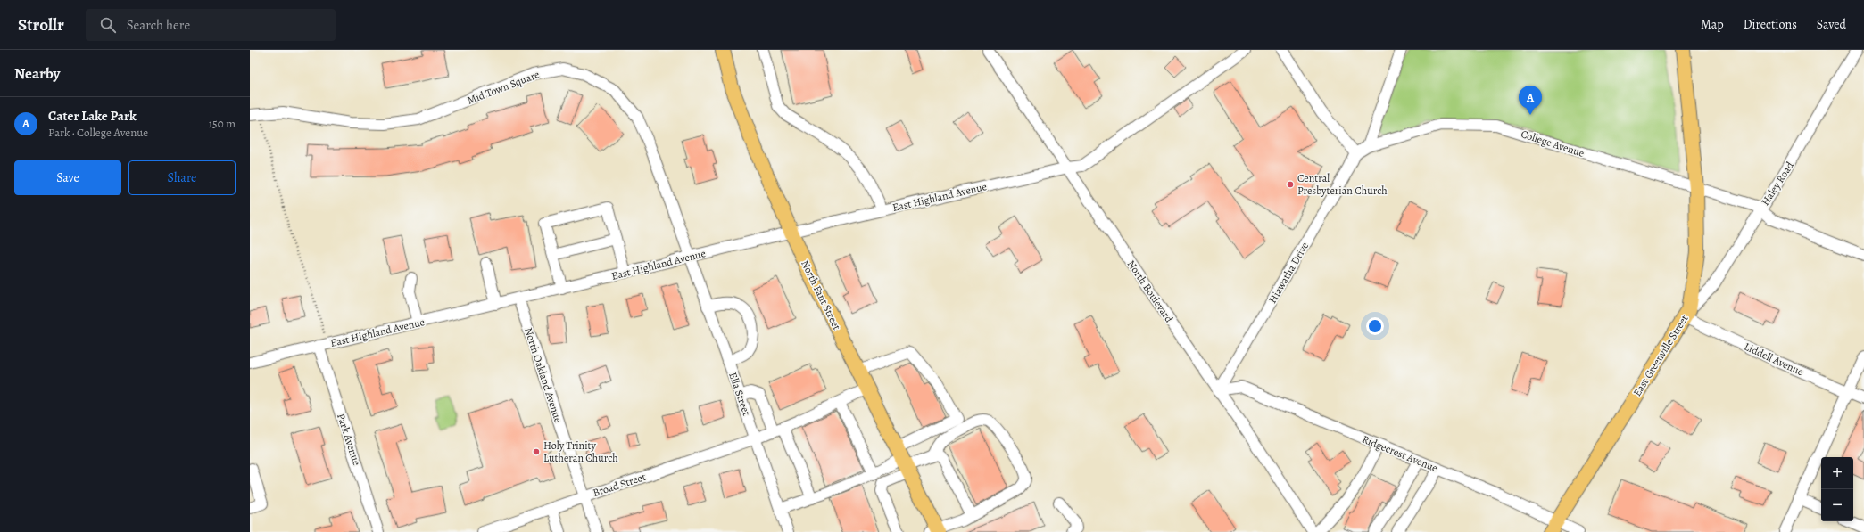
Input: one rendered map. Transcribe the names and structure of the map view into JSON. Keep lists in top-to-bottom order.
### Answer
{
  "streets": {
    "main road": ["North Fant Street", "East Greenville Street"],
    "street": [
      "Mid Town Square",
      "College Avenue",
      "Haley Road",
      "East Highland Avenue",
      "Hiawatha Drive",
      "North Boulevard",
      "Liddell Avenue",
      "North Oakland Avenue",
      "Ella Street",
      "Park Avenue",
      "Ridgecrest Avenue",
      "Broad Street"
    ]
  },
  "crossings": [
    ["Mid Town Square", "East Highland Avenue"],
    ["Mid Town Square", "Ella Street"],
    ["College Avenue", "Haley Road"],
    ["College Avenue", "Hiawatha Drive"],
    ["College Avenue", "East Greenville Street"],
    ["Haley Road", "East Greenville Street"],
    ["Haley Road", "Liddell Avenue"],
    ["East Highland Avenue", "North Boulevard"],
    ["East Highland Avenue", "North Fant Street"],
    ["East Highland Avenue", "North Oakland Avenue"],
    ["East Highland Avenue", "Ella Street"],
    ["East Highland Avenue", "Park Avenue"],
    ["Hiawatha Drive", "North Boulevard"],
    ["Hiawatha Drive", "Ridgecrest Avenue"],
    ["North Boulevard", "Ridgecrest Avenue"],
    ["North Fant Street", "Broad Street"],
    ["East Greenville Street", "Liddell Avenue"],
    ["East Greenville Street", "Ridgecrest Avenue"],
    ["North Oakland Avenue", "Broad Street"],
    ["Ella Street", "Broad Street"]
  ],
  "places": ["Central Presbyterian Church", "Holy Trinity Lutheran Church"],
  "page": {
    "header": "Strollr",
    "search": "Search here",
    "nav": ["Map", "Directions", "Saved"],
    "heading": "Nearby",
    "pins": "A",
    "list": [
      {
        "mark": "A",
        "name": "Cater Lake Park",
        "note": "Park · College Avenue",
        "value": "150 m"
      }
    ],
    "buttons": ["Save", "Share"],
    "map_buttons": ["+", "−"]
  }
}
